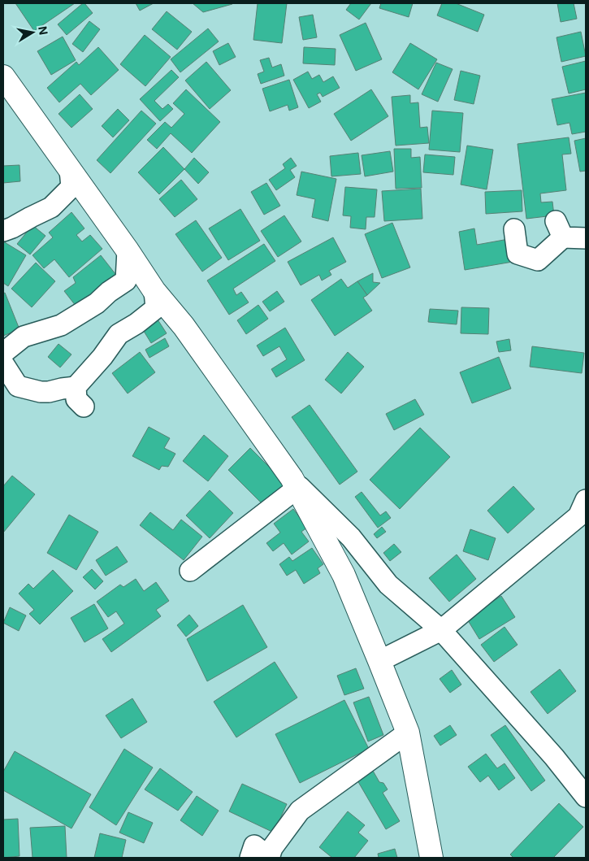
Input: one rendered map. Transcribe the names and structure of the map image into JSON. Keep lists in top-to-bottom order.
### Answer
{
  "north": "right"
}
